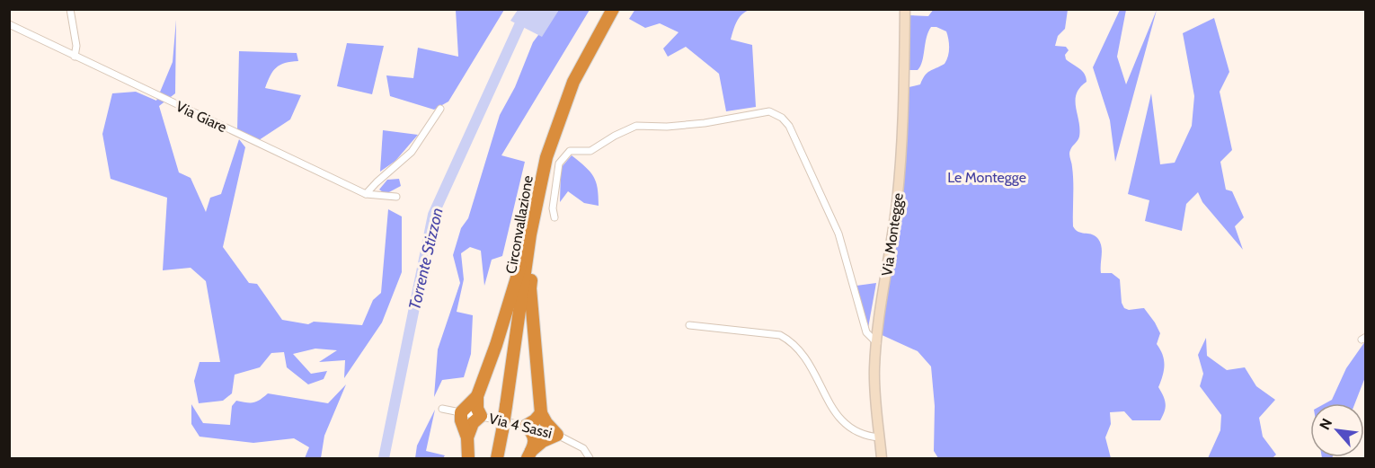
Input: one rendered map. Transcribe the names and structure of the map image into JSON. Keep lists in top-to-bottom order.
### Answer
{
  "streets": {
    "highway": ["Circonvallazione"],
    "street": ["Via Giare", "Via Montegge", "Via 4 Sassi"]
  },
  "water": ["Torrente Stizzon"],
  "parks": ["Le Montegge"],
  "north": "top left"
}
